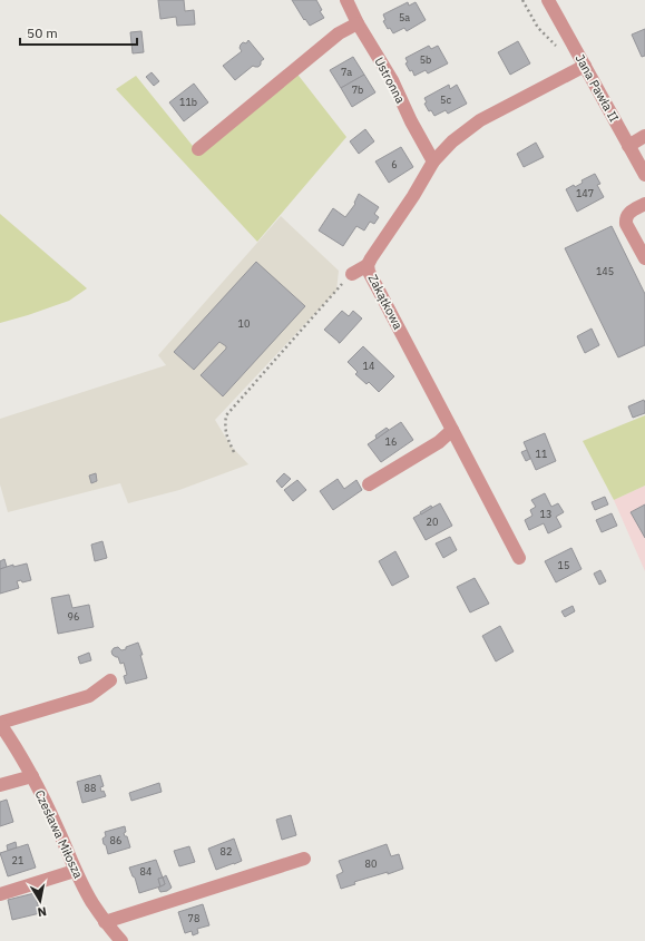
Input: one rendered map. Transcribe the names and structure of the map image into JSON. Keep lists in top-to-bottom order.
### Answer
{
  "streets": {
    "street": [
      "Ustronna",
      "Jana Pawła II",
      "Zakątkowa",
      "Czesława Miłosza"
    ]
  },
  "crossings": [
    ["Ustronna", "Zakątkowa"],
    ["Jana Pawła II", "Zakątkowa"]
  ],
  "house_numbers": [
    "5a",
    "5b",
    "7a",
    "7b",
    "5c",
    "11b",
    "6",
    "147",
    "145",
    "10",
    "14",
    "16",
    "11",
    "13",
    "20",
    "15",
    "96",
    "88",
    "86",
    "82",
    "21",
    "80",
    "84",
    "78"
  ],
  "scale_bar": "50 m",
  "north": "bottom"
}
